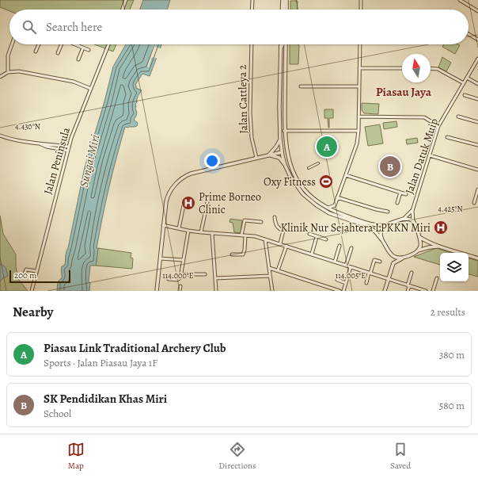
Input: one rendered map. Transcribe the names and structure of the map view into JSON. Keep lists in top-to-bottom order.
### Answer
{
  "streets": {
    "street": ["Jalan Cattleya 2", "Jalan Datuk Muip", "Jalan Peninsula"]
  },
  "districts": ["Piasau Jaya"],
  "water": ["Sungai Miri"],
  "places": {
    "sports": ["Oxy Fitness"],
    "hospital": ["Prime Borneo Clinic", "Klinik Nur Sejahtera LPKKN Miri"]
  },
  "scale_bar": "200 m",
  "north": "top",
  "page": {
    "search": "Search here",
    "pins": ["A", "B"],
    "scale": "200 m",
    "heading": ["Nearby", "2 results"],
    "list": [
      {
        "mark": "A",
        "name": "Piasau Link Traditional Archery Club",
        "note": "Sports · Jalan Piasau Jaya 1F",
        "value": "380 m"
      },
      {
        "mark": "B",
        "name": "SK Pendidikan Khas Miri",
        "note": "School",
        "value": "580 m"
      }
    ],
    "nav": ["Map", "Directions", "Saved"]
  },
  "coordinates": [
    "4.430°N",
    "4.425°N",
    "114.000°E",
    "114.005°E"
  ]
}
